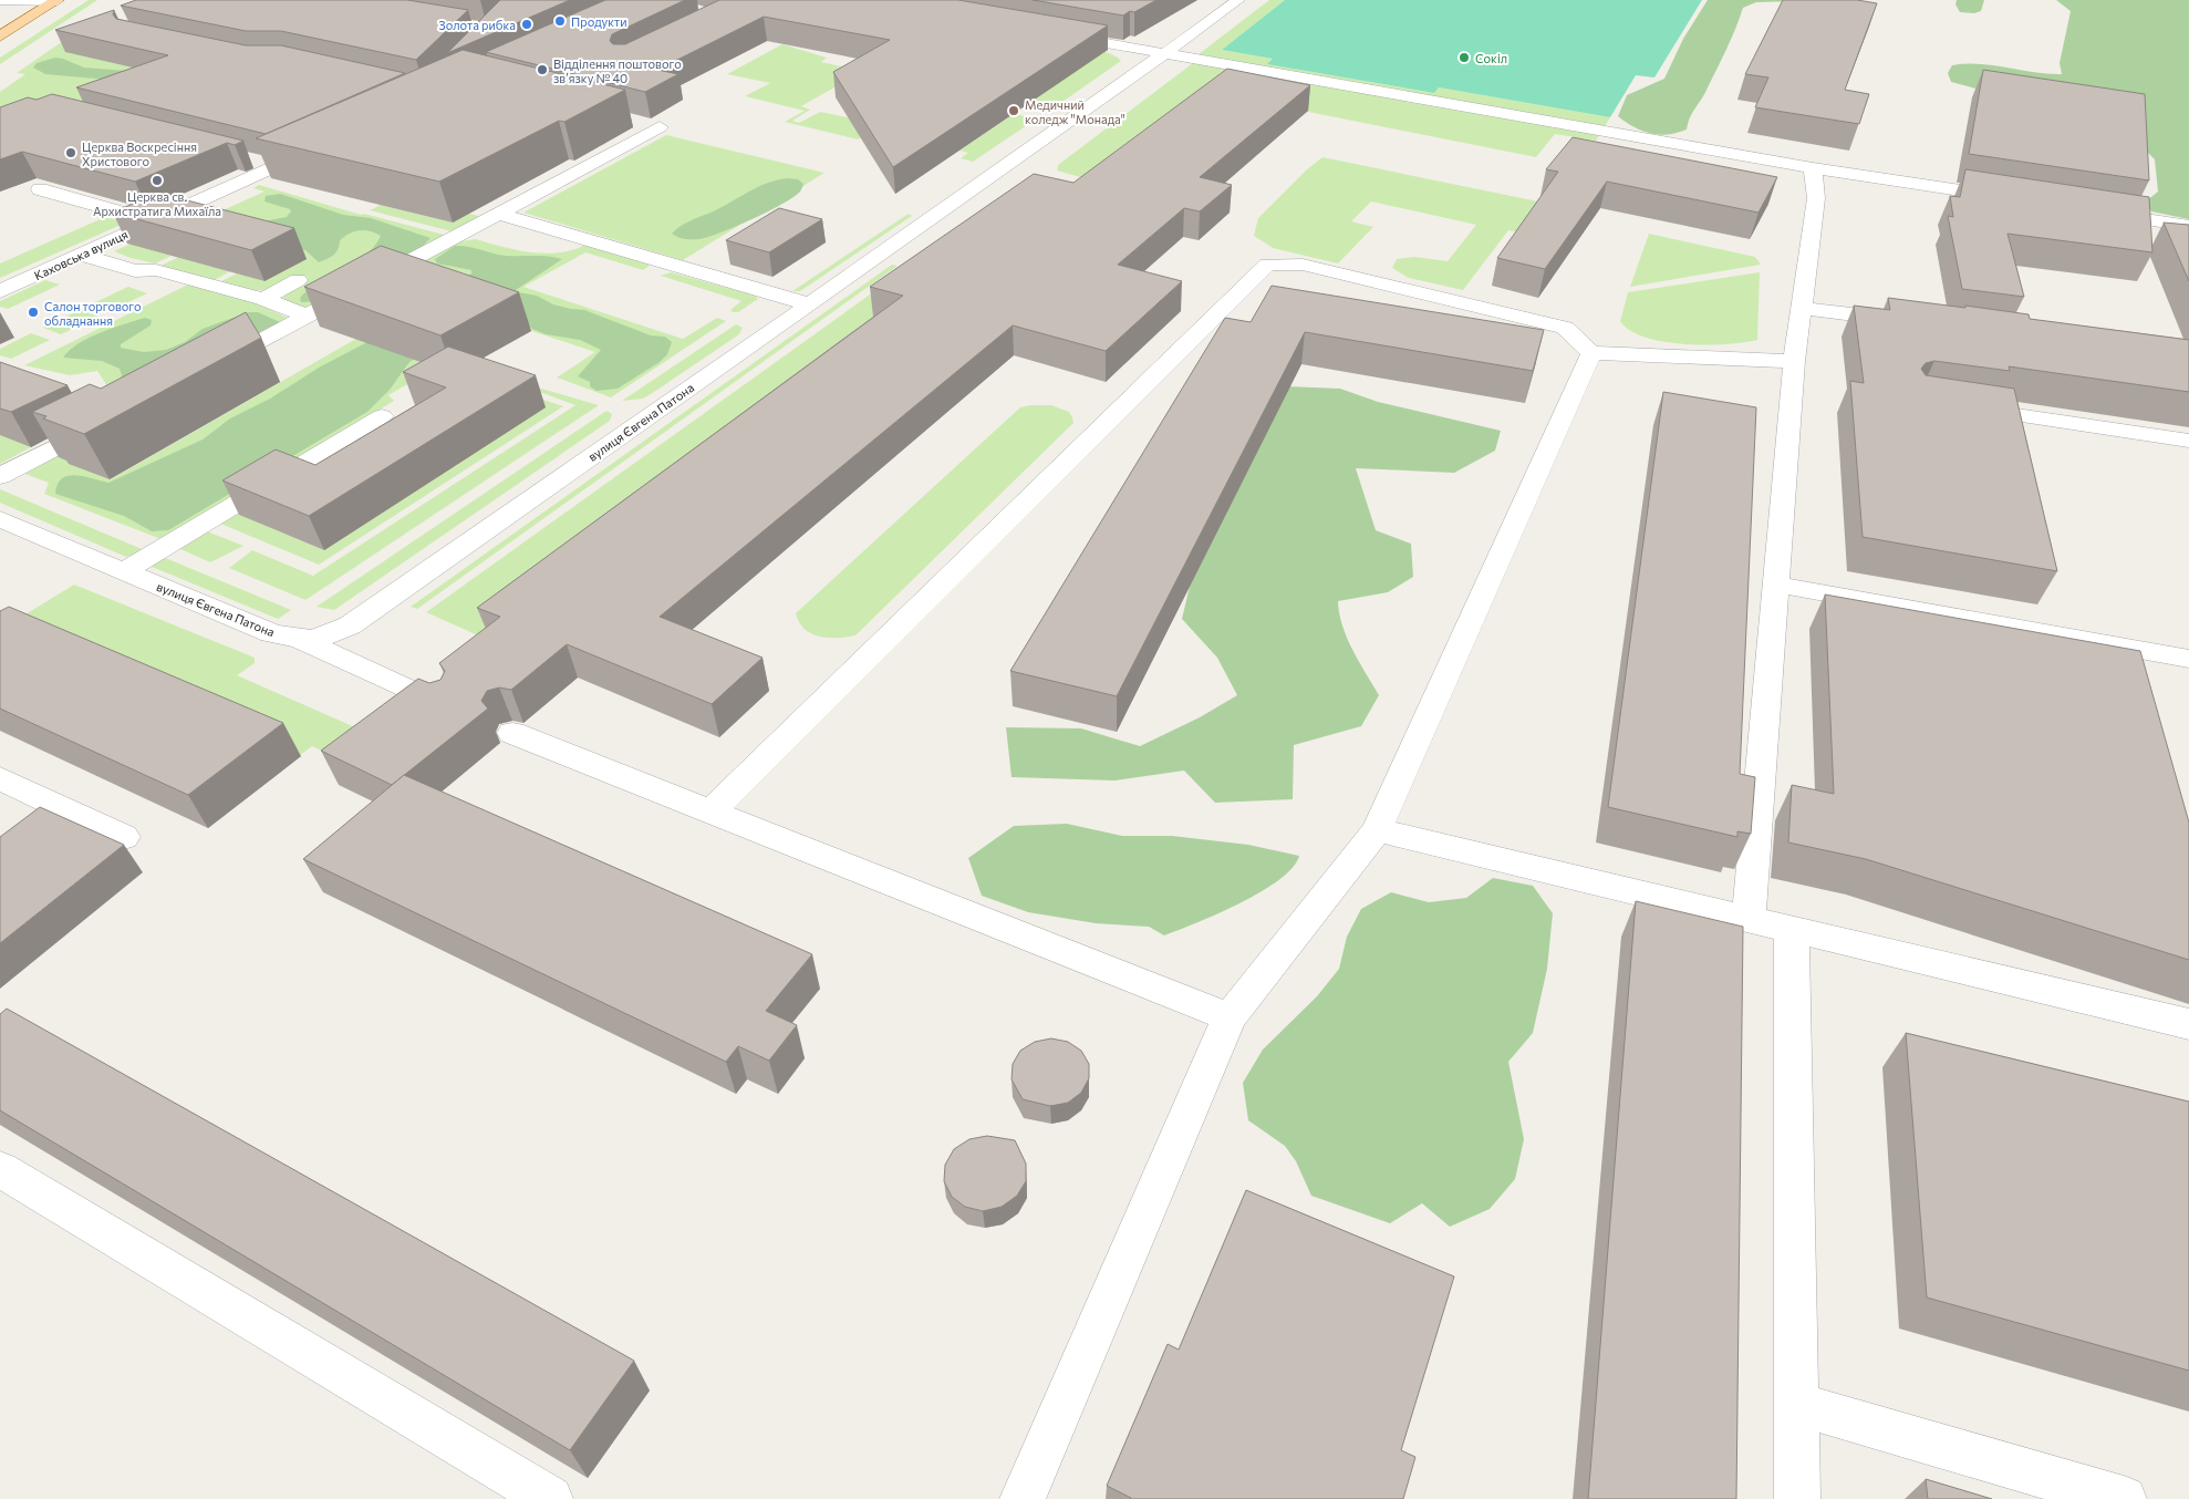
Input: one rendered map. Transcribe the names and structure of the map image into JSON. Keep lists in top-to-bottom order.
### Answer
{
  "streets": {
    "street": ["Каховська вулиця", "вулиця Євгена Патона"]
  },
  "places": [
    "Продукти",
    "Золота рибка",
    "Сокіл",
    "Відділення поштового зв’язку № 40",
    "Медичний коледж \"Монада\"",
    "Церква Воскресіння Христового",
    "Церква св. Архистратига Михаїла",
    "Салон торгового обладнання"
  ]
}
